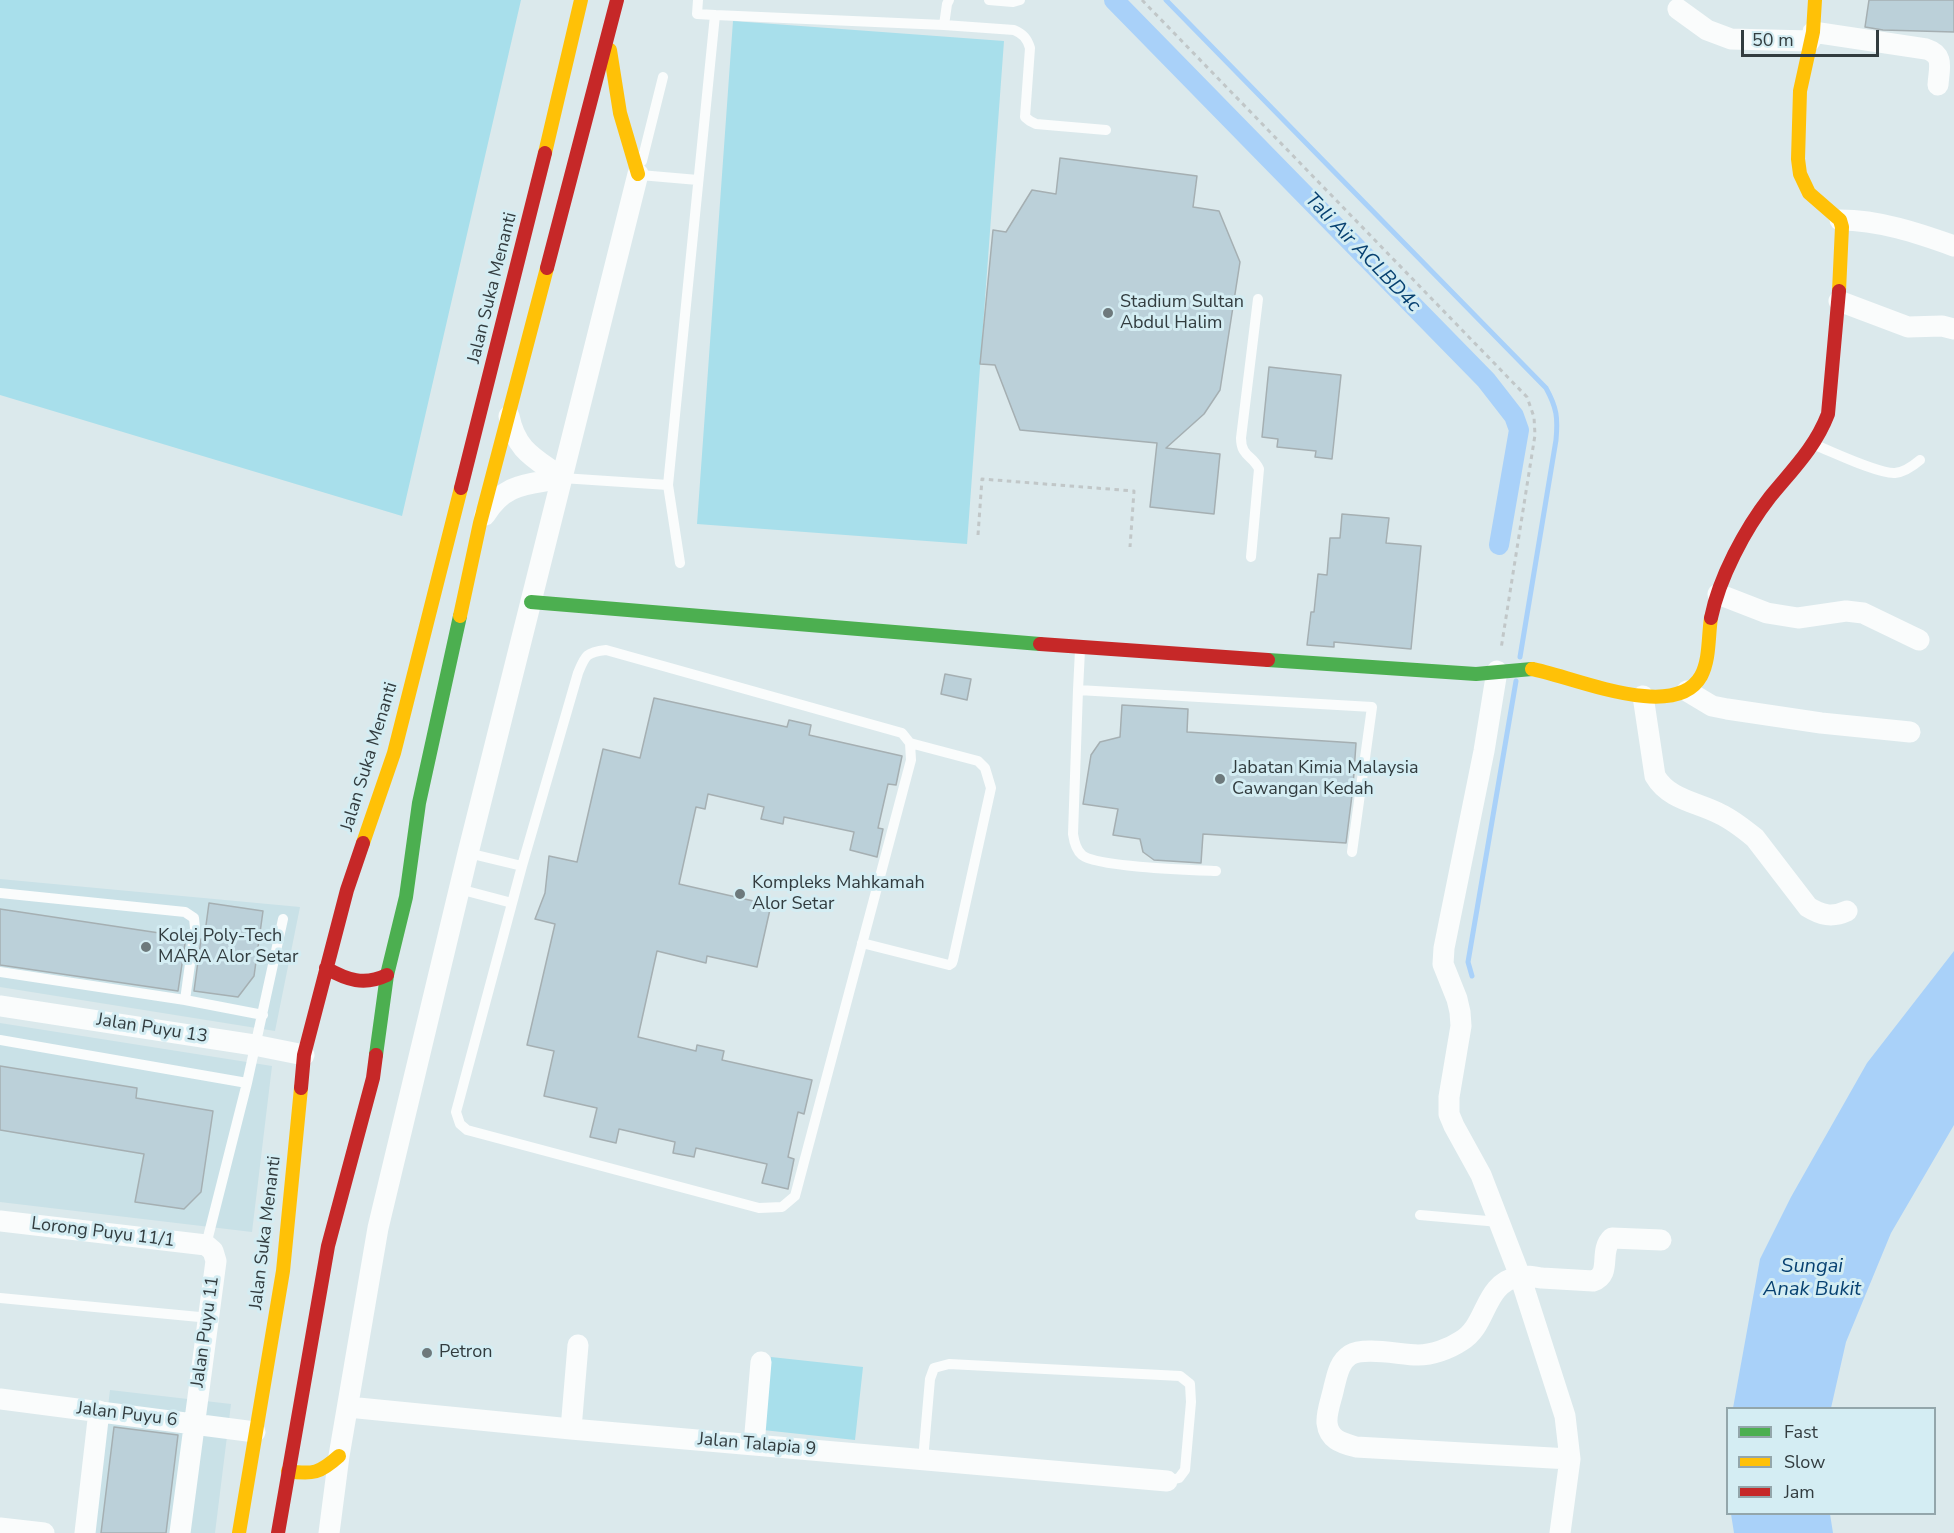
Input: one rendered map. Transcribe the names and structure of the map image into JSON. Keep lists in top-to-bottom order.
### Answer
{
  "streets": {
    "main road": ["Jalan Suka Menanti"],
    "street": [
      "Jalan Puyu 13",
      "Lorong Puyu 11/1",
      "Jalan Puyu 11",
      "Jalan Puyu 6",
      "Jalan Talapia 9"
    ]
  },
  "crossings": [
    ["Jalan Suka Menanti", "Jalan Puyu 13"],
    ["Jalan Suka Menanti", "Jalan Puyu 6"],
    ["Lorong Puyu 11/1", "Jalan Puyu 11"],
    ["Jalan Puyu 11", "Jalan Puyu 6"]
  ],
  "water": ["Tali Air ACLBD4c", "Sungai Anak Bukit"],
  "places": [
    "Stadium Sultan Abdul Halim",
    "Jabatan Kimia Malaysia Cawangan Kedah",
    "Kompleks Mahkamah Alor Setar",
    "Kolej Poly-Tech MARA Alor Setar",
    "Petron"
  ],
  "legend": ["Fast", "Slow", "Jam"],
  "scale_bar": "50 m"
}
